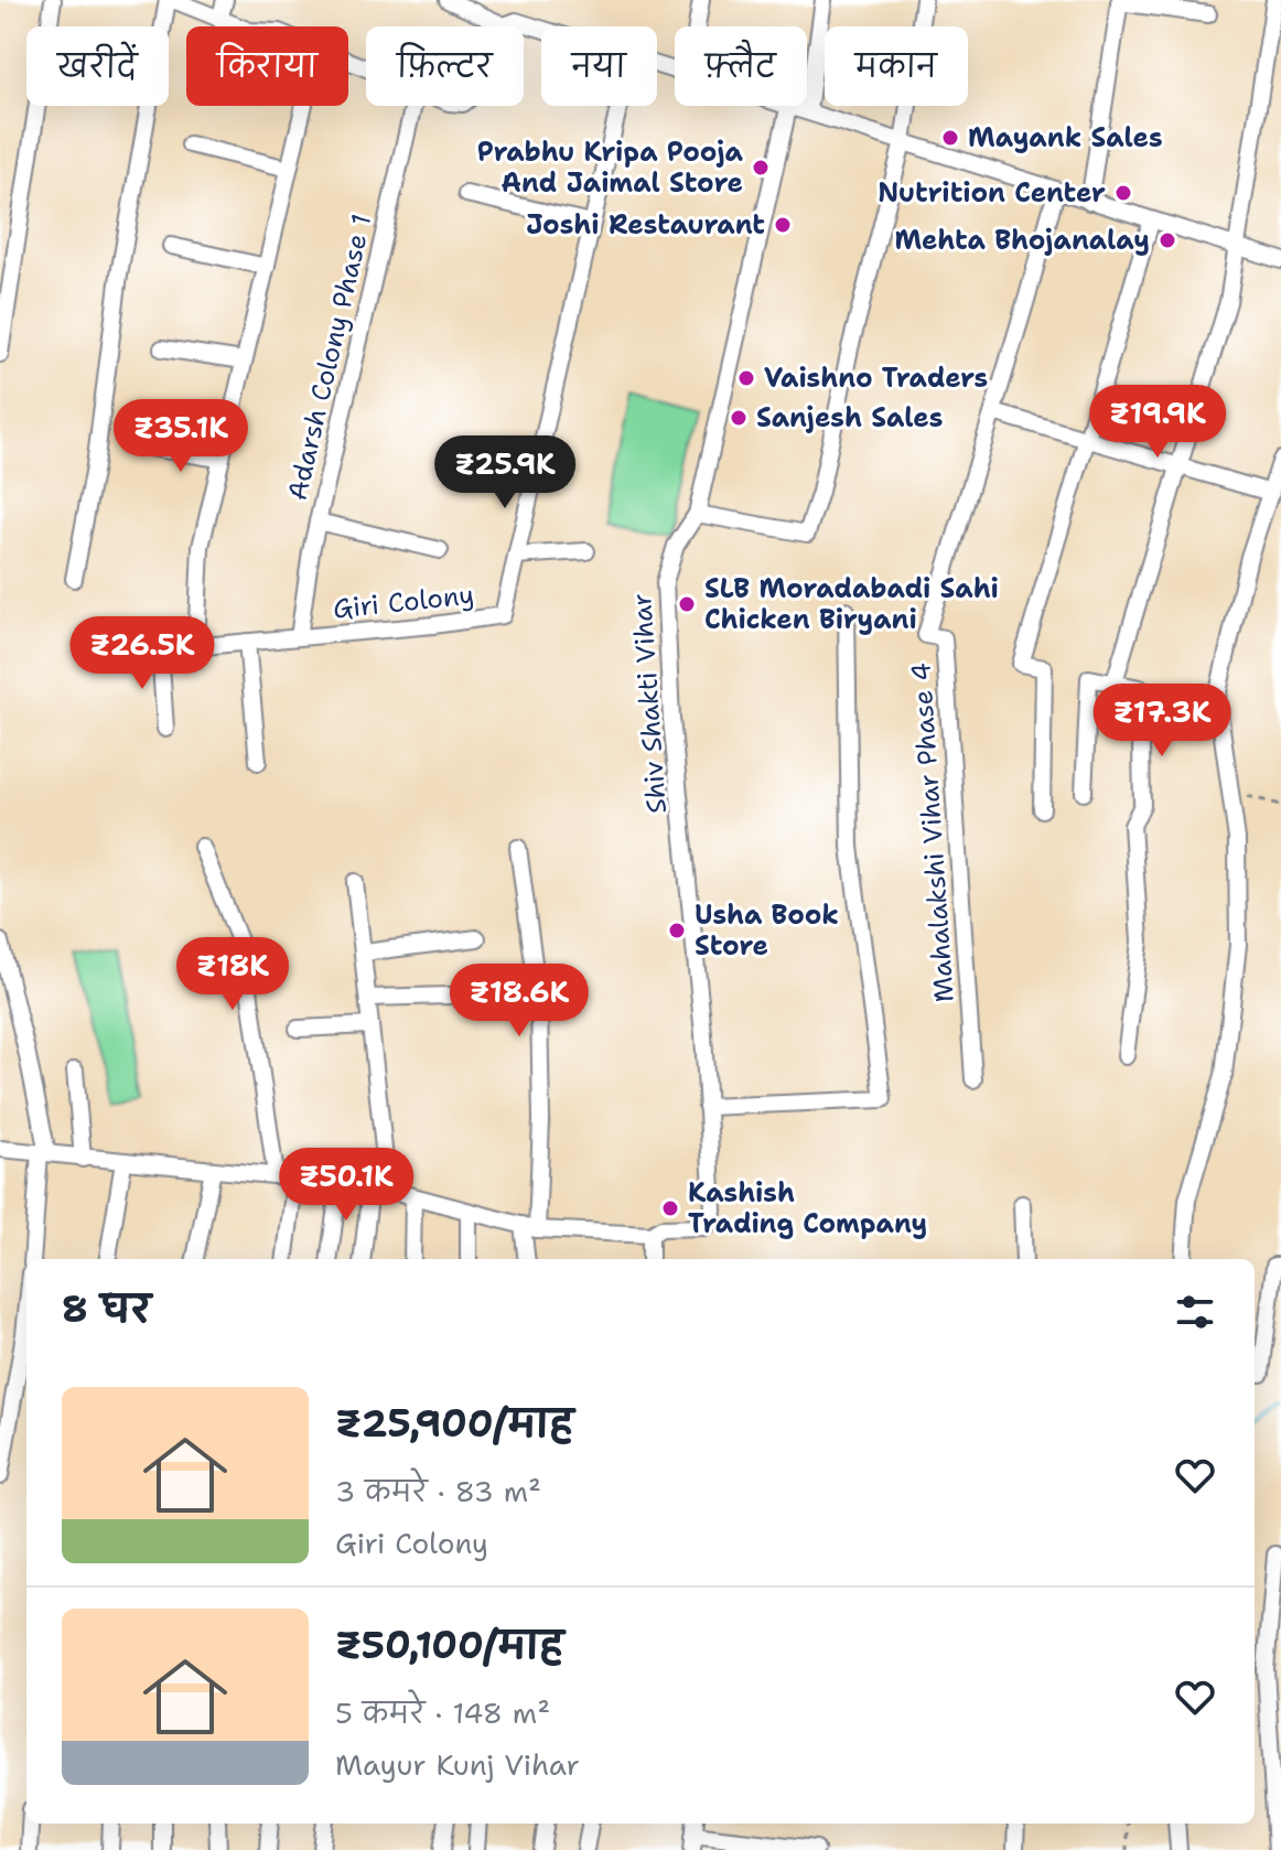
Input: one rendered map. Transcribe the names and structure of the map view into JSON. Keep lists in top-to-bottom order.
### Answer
{
  "streets": {
    "street": [
      "Adarsh Colony Phase 1",
      "Giri Colony",
      "Shiv Shakti Vihar",
      "Mahalakshi Vihar Phase 4"
    ]
  },
  "crossings": [
    ["Adarsh Colony Phase 1", "Giri Colony"]
  ],
  "places": [
    "Mayank Sales",
    "Prabhu Kripa Pooja And Jaimal Store",
    "Nutrition Center",
    "Joshi Restaurant",
    "Mehta Bhojanalay",
    "Vaishno Traders",
    "Sanjesh Sales",
    "SLB Moradabadi Sahi Chicken Biryani",
    "Usha Book Store",
    "Kashish Trading Company"
  ],
  "page": {
    "chip": [
      "खरीदें",
      "किराया",
      "फ़िल्टर",
      "नया",
      "फ़्लैट",
      "मकान"
    ],
    "price": [
      "₹19.9K",
      "₹35.1K",
      "₹25.9K",
      "₹26.5K",
      "₹17.3K",
      "₹18K",
      "₹18.6K",
      "₹50.1K"
    ],
    "heading": "8 घर",
    "list": [
      {
        "name": "₹25,900/माह",
        "note": "3 कमरे · 83 m² · Giri Colony"
      },
      {
        "name": "₹50,100/माह",
        "note": "5 कमरे · 148 m² · Mayur Kunj Vihar"
      }
    ]
  }
}
